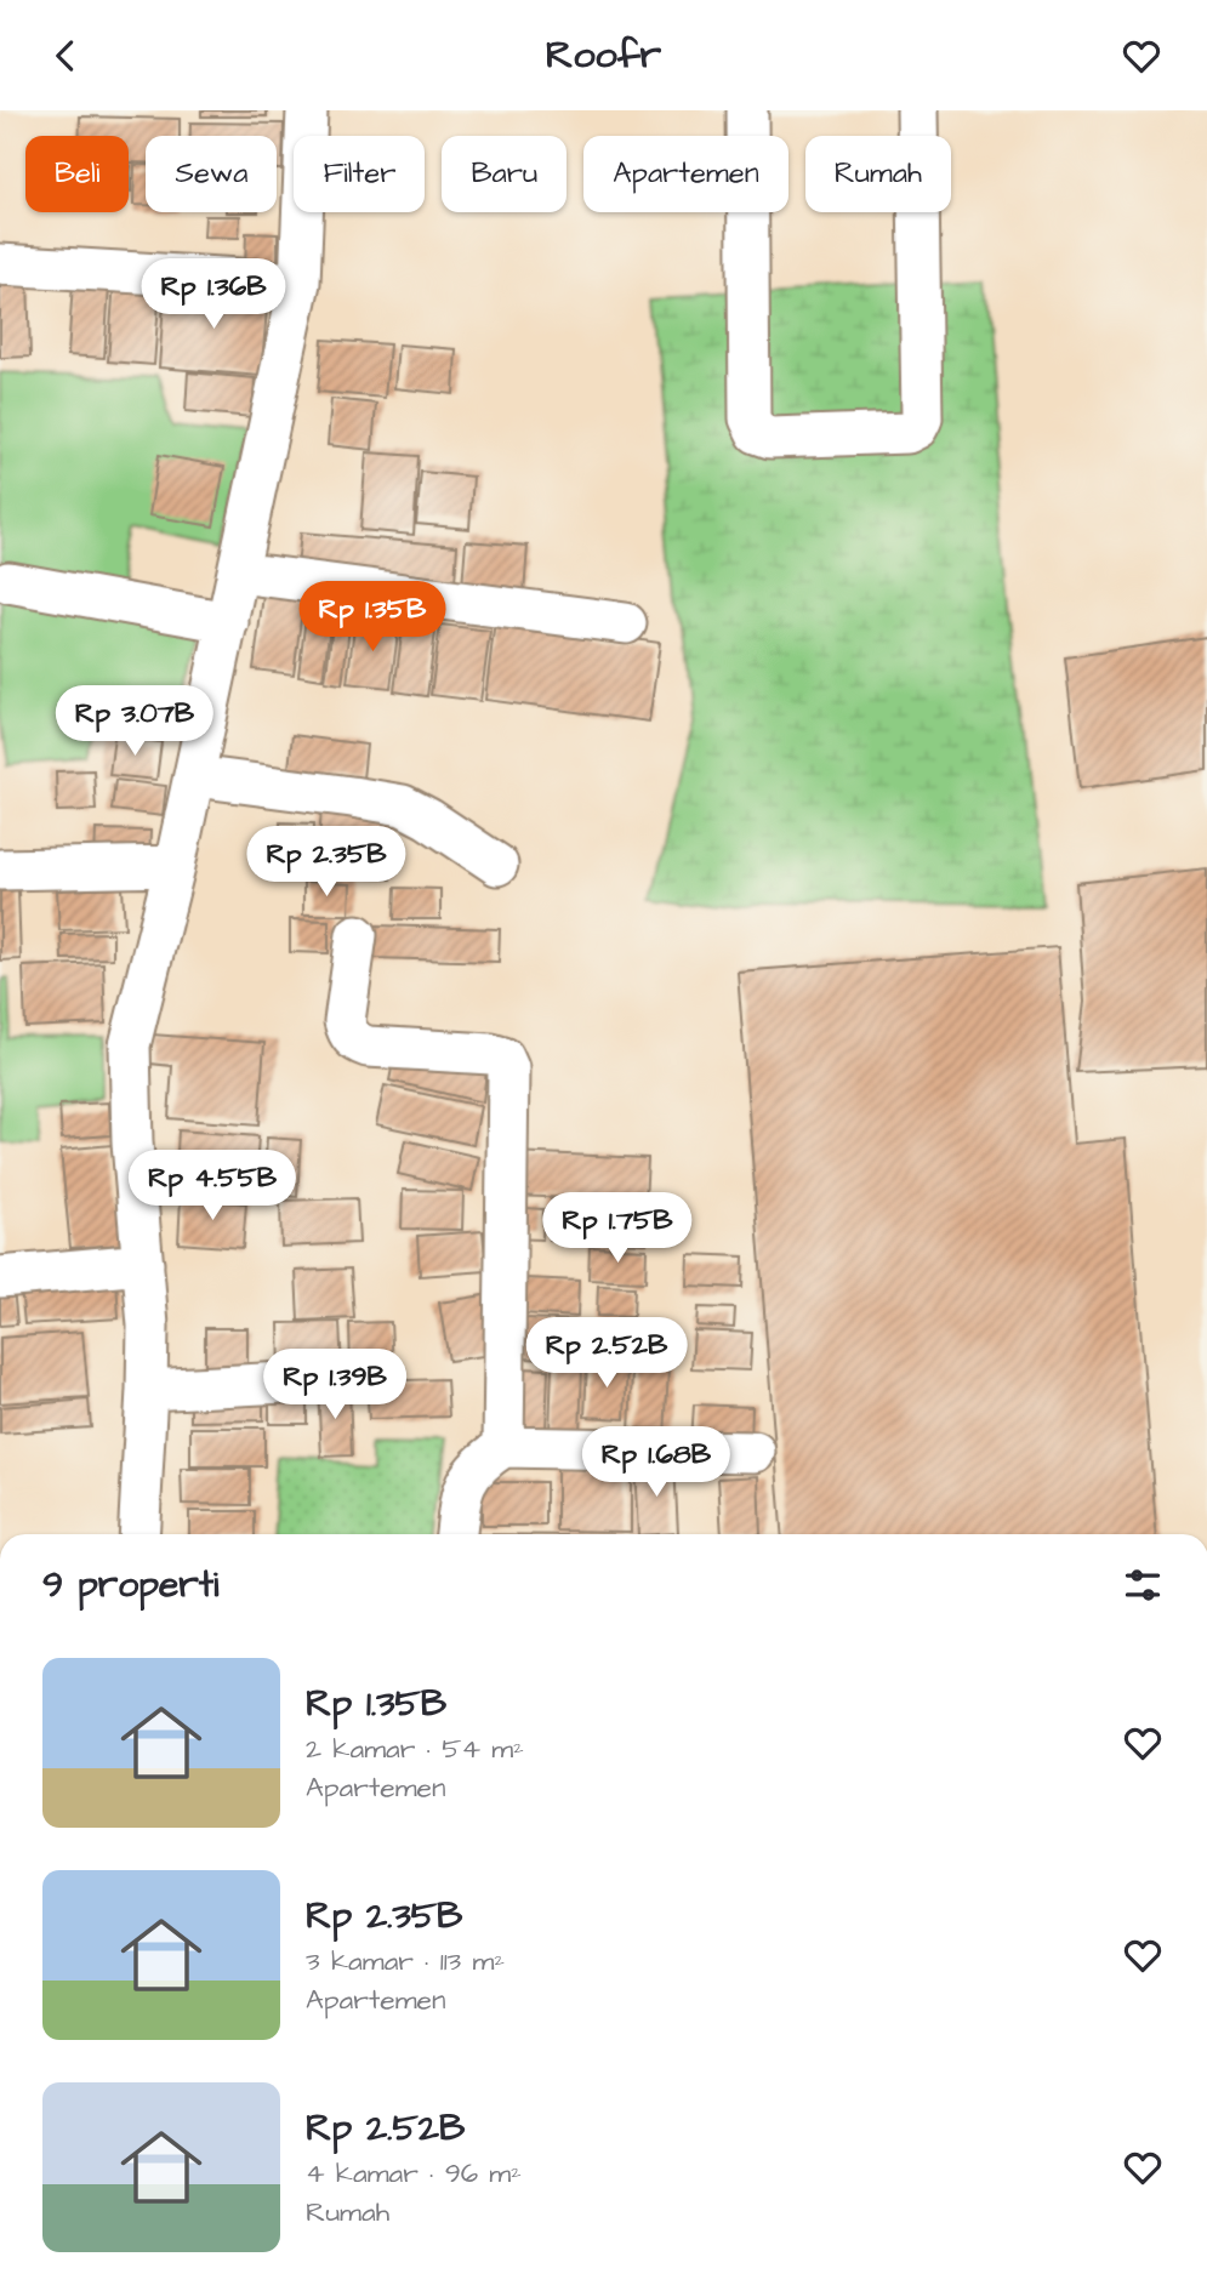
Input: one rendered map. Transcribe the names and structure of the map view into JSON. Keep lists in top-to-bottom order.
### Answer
{
  "page": {
    "header": "Roofr",
    "chip": [
      "Beli",
      "Sewa",
      "Filter",
      "Baru",
      "Apartemen",
      "Rumah"
    ],
    "price": [
      "Rp 1.36B",
      "Rp 1.35B",
      "Rp 3.07B",
      "Rp 2.35B",
      "Rp 4.55B",
      "Rp 1.75B",
      "Rp 2.52B",
      "Rp 1.39B",
      "Rp 1.68B"
    ],
    "heading": "9 properti",
    "list": [
      {
        "name": "Rp 1.35B",
        "note": "2 kamar · 54 m² · Apartemen"
      },
      {
        "name": "Rp 2.35B",
        "note": "3 kamar · 113 m² · Apartemen"
      },
      {
        "name": "Rp 2.52B",
        "note": "4 kamar · 96 m² · Rumah"
      }
    ]
  }
}
